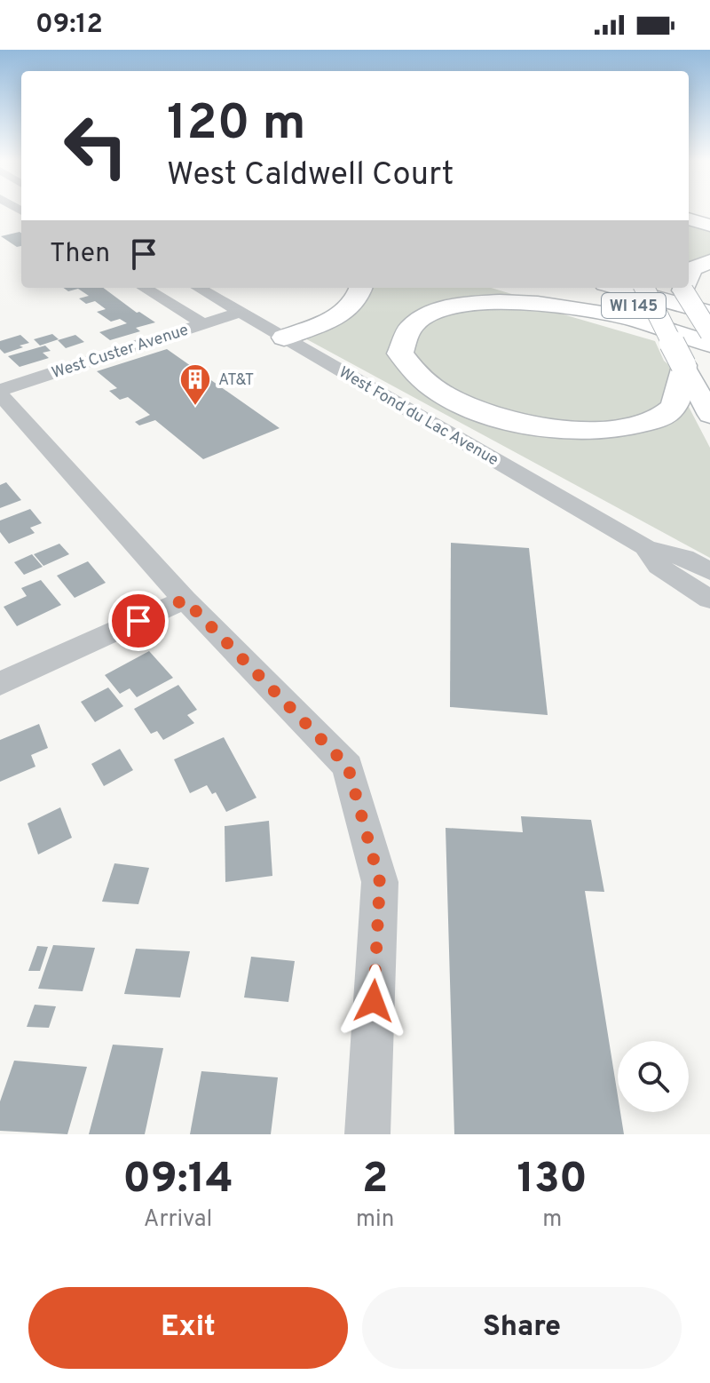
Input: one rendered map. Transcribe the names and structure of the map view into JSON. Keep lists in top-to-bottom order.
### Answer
{
  "streets": {
    "highway": ["WI 145"],
    "street": ["West Custer Avenue", "West Fond du Lac Avenue"]
  },
  "crossings": [
    ["West Custer Avenue", "West Fond du Lac Avenue"]
  ],
  "places": {
    "building": ["AT&T"]
  },
  "page": {
    "status": "09:12",
    "turn": ["120 m", "West Caldwell Court"],
    "then": "Then",
    "eta": [
      "09:14",
      "Arrival",
      "2",
      "min",
      "130",
      "m"
    ],
    "buttons": ["Exit", "Share"]
  }
}
